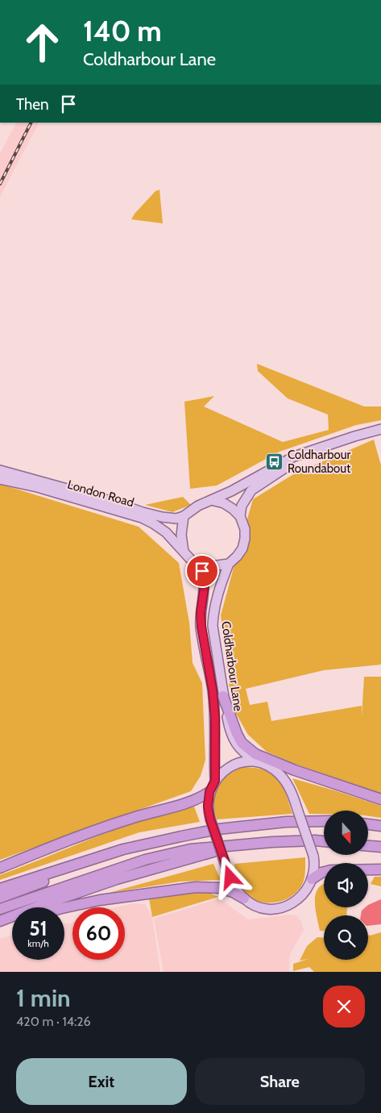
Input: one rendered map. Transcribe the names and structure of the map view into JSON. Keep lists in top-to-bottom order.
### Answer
{
  "streets": {
    "main road": ["London Road", "Coldharbour Lane"]
  },
  "crossings": [
    ["London Road", "Coldharbour Lane"]
  ],
  "places": {
    "bus stop": ["Coldharbour Roundabout"]
  },
  "north": "bottom",
  "page": {
    "turn": ["140 m", "Coldharbour Lane"],
    "then": "Then",
    "speed": "51 km/h",
    "limit": "60",
    "heading": ["1 min", "420 m · 14:26"],
    "buttons": ["Exit", "Share"]
  }
}
